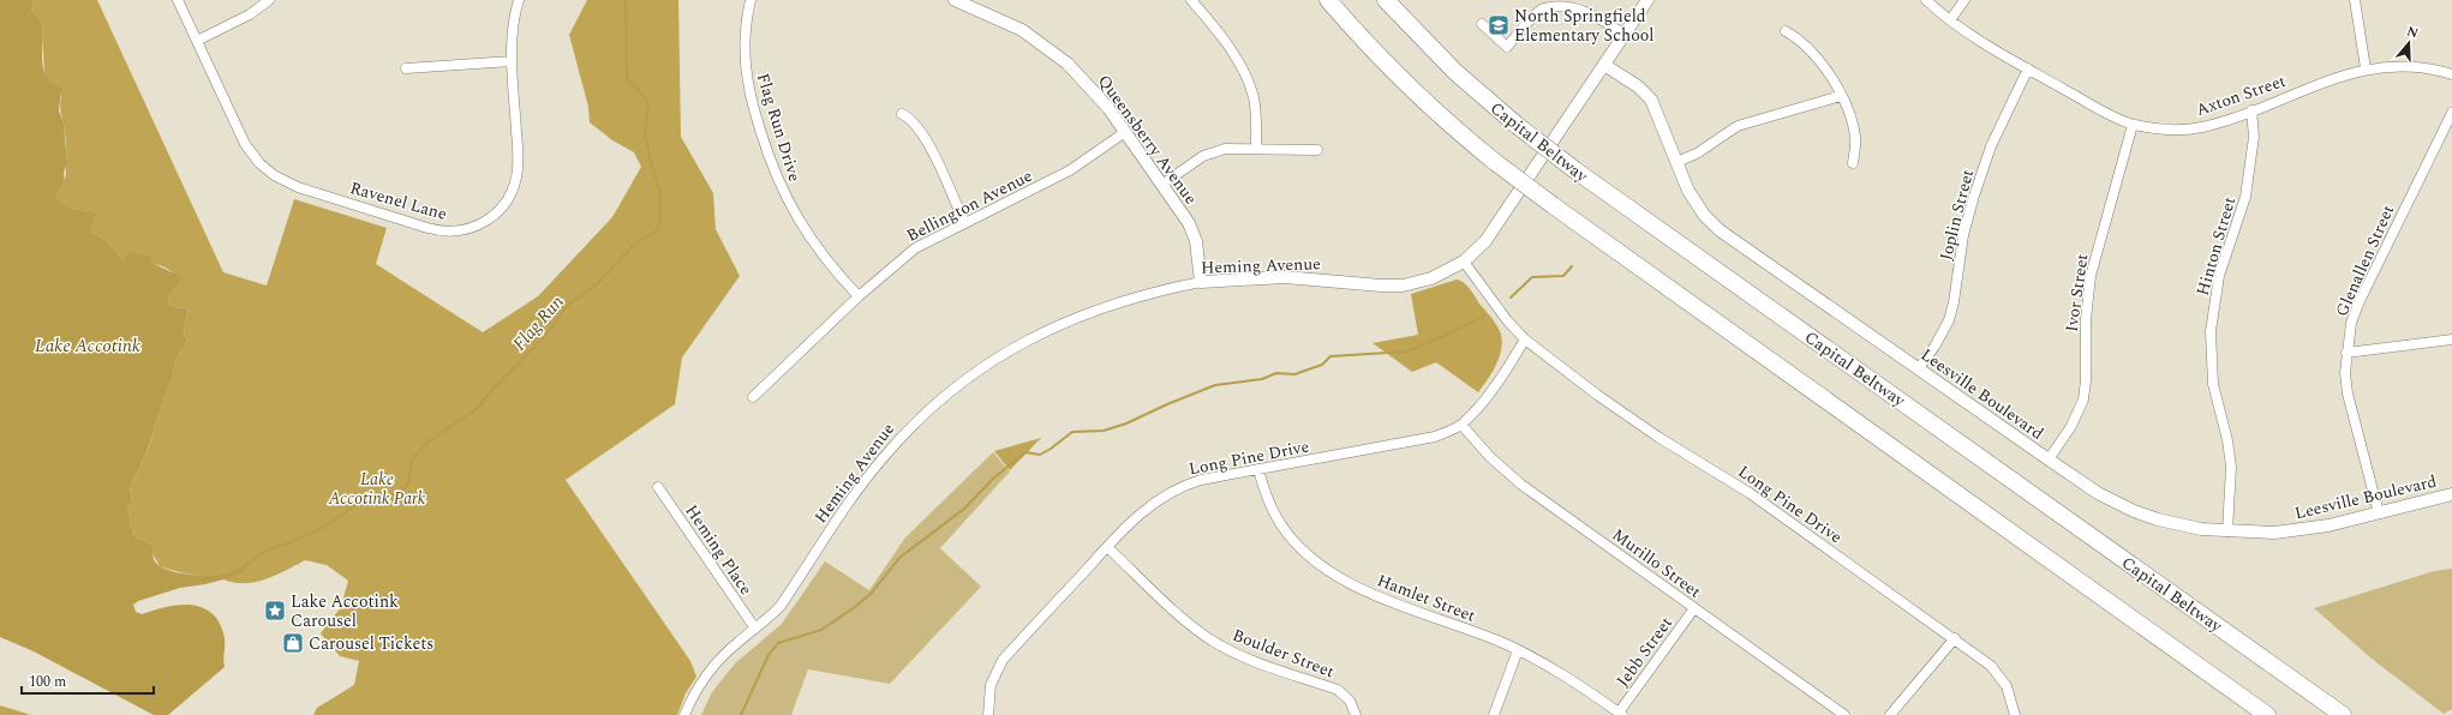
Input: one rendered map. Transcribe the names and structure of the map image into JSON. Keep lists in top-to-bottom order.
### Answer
{
  "streets": {
    "highway": ["Capital Beltway"],
    "street": [
      "Axton Street",
      "Flag Run Drive",
      "Queensberry Avenue",
      "Ravenel Lane",
      "Bellington Avenue",
      "Joplin Street",
      "Hinton Street",
      "Glenallen Street",
      "Heming Avenue",
      "Ivor Street",
      "Leesville Boulevard",
      "Long Pine Drive",
      "Heming Place",
      "Murillo Street",
      "Hamlet Street",
      "Jebb Street",
      "Boulder Street"
    ]
  },
  "crossings": [
    ["Axton Street", "Joplin Street"],
    ["Axton Street", "Hinton Street"],
    ["Axton Street", "Ivor Street"],
    ["Flag Run Drive", "Bellington Avenue"],
    ["Queensberry Avenue", "Bellington Avenue"],
    ["Queensberry Avenue", "Heming Avenue"],
    ["Joplin Street", "Leesville Boulevard"],
    ["Hinton Street", "Leesville Boulevard"],
    ["Glenallen Street", "Leesville Boulevard"],
    ["Heming Avenue", "Leesville Boulevard"],
    ["Heming Avenue", "Long Pine Drive"],
    ["Heming Avenue", "Heming Place"],
    ["Ivor Street", "Leesville Boulevard"],
    ["Long Pine Drive", "Murillo Street"],
    ["Long Pine Drive", "Hamlet Street"],
    ["Long Pine Drive", "Boulder Street"],
    ["Murillo Street", "Jebb Street"],
    ["Hamlet Street", "Jebb Street"]
  ],
  "water": ["Flag Run", "Lake Accotink"],
  "parks": ["Lake Accotink Park"],
  "places": {
    "school or university": ["North Springfield Elementary School"],
    "place": ["Lake Accotink Carousel"],
    "shop": ["Carousel Tickets"]
  },
  "scale_bar": "100 m",
  "north": "top"
}
